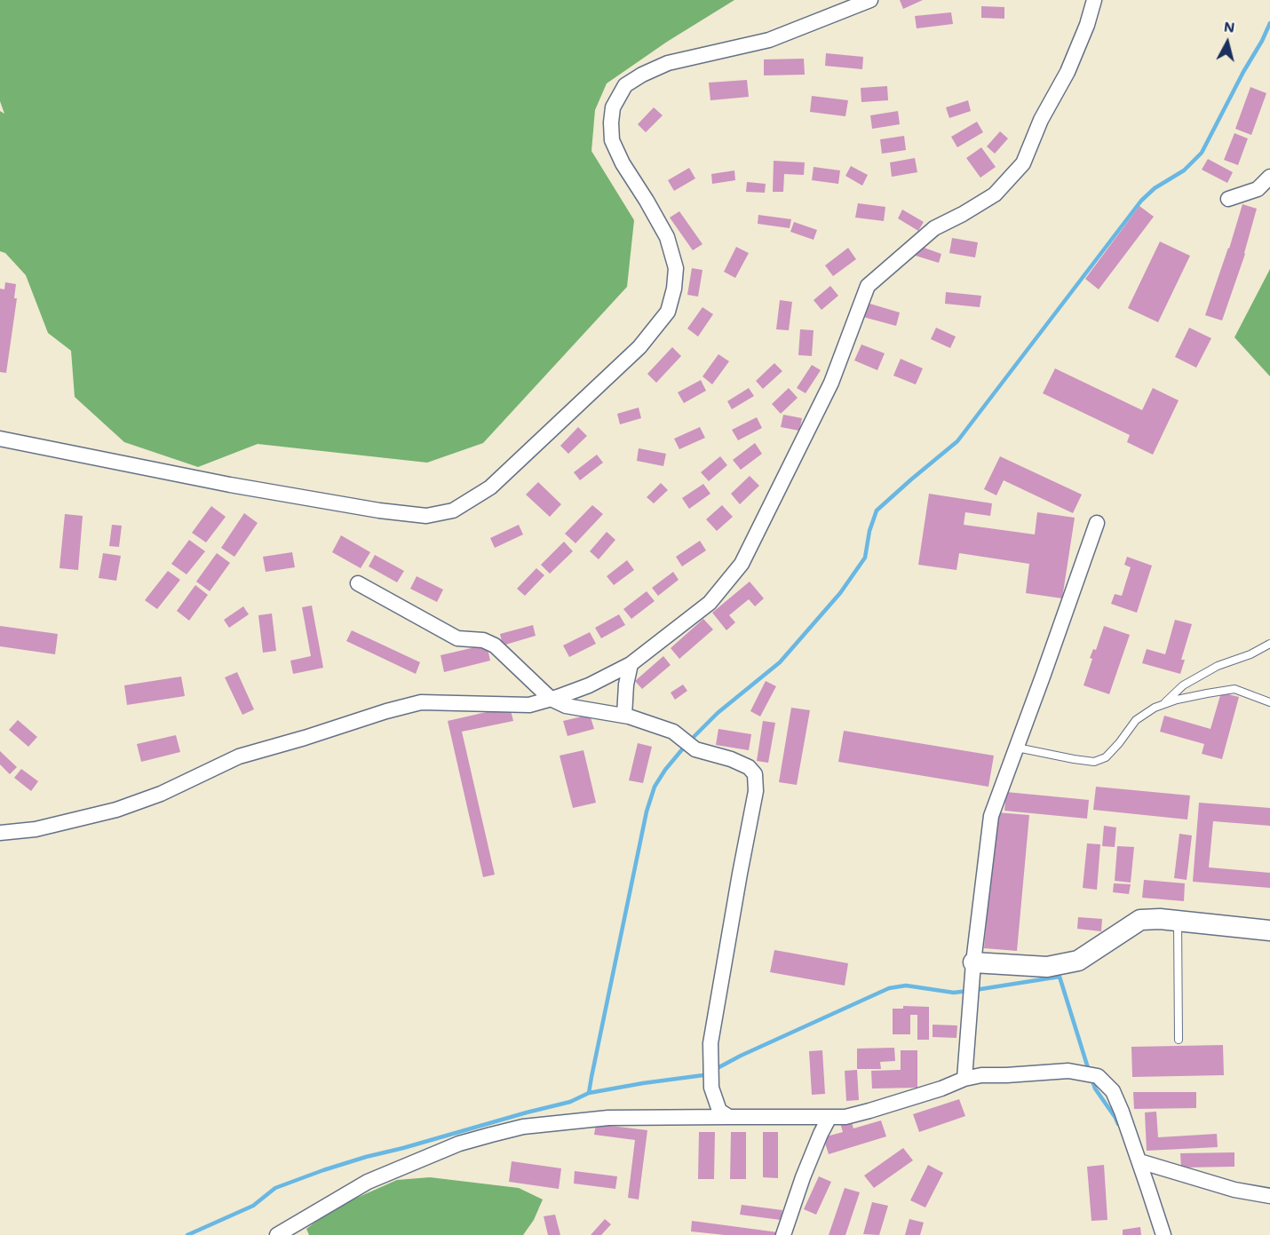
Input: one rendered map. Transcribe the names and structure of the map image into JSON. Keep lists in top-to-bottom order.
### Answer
{
  "north": "top"
}
